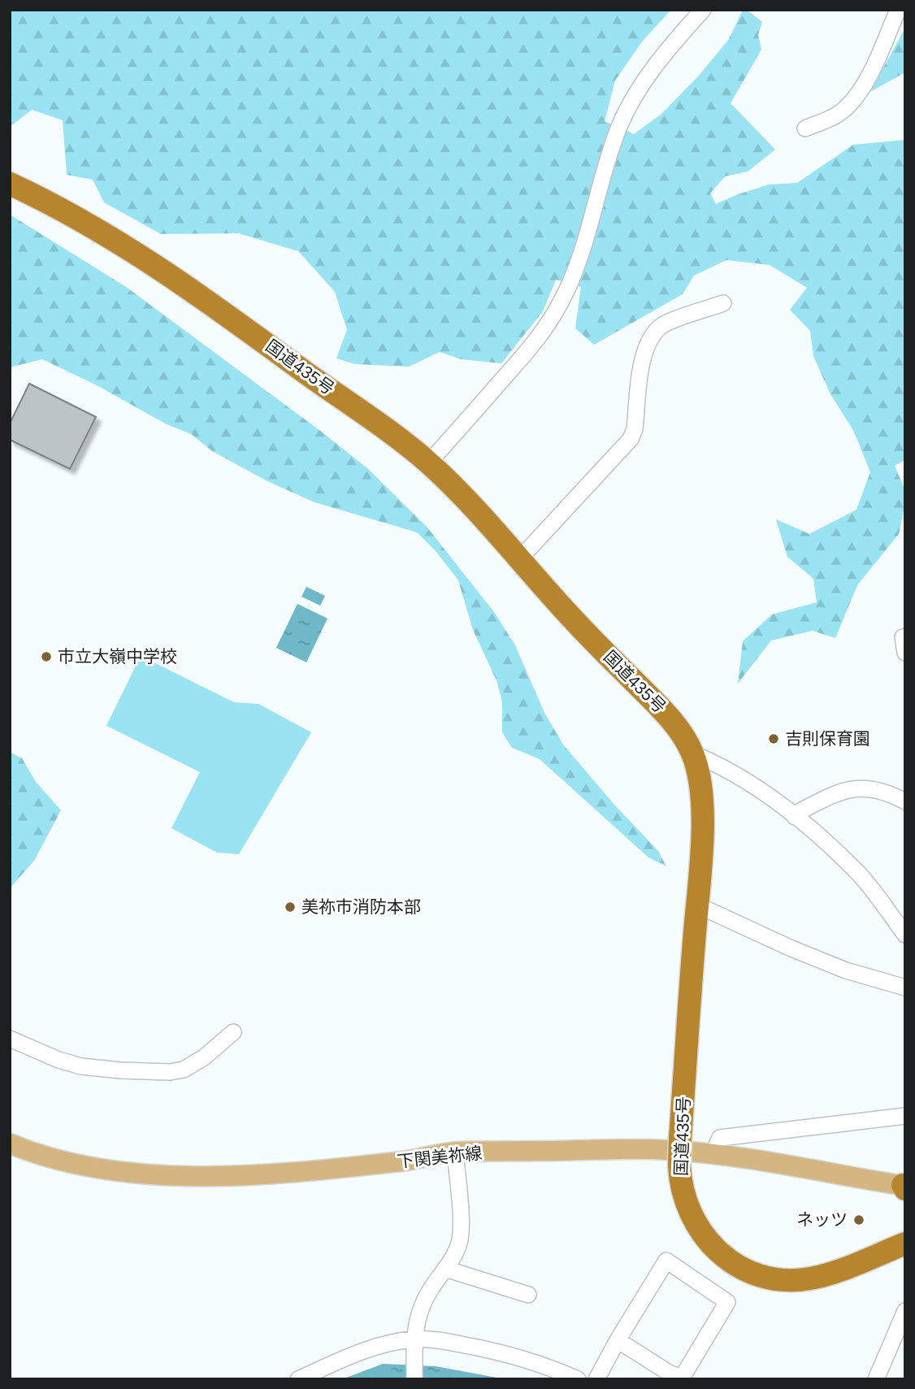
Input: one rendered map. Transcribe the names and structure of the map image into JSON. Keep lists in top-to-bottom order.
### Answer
{
  "streets": {
    "highway": ["国道435号"],
    "main road": ["下関美祢線"]
  },
  "places": [
    "市立大嶺中学校",
    "吉則保育園",
    "美祢市消防本部",
    "ネッツ"
  ]
}
